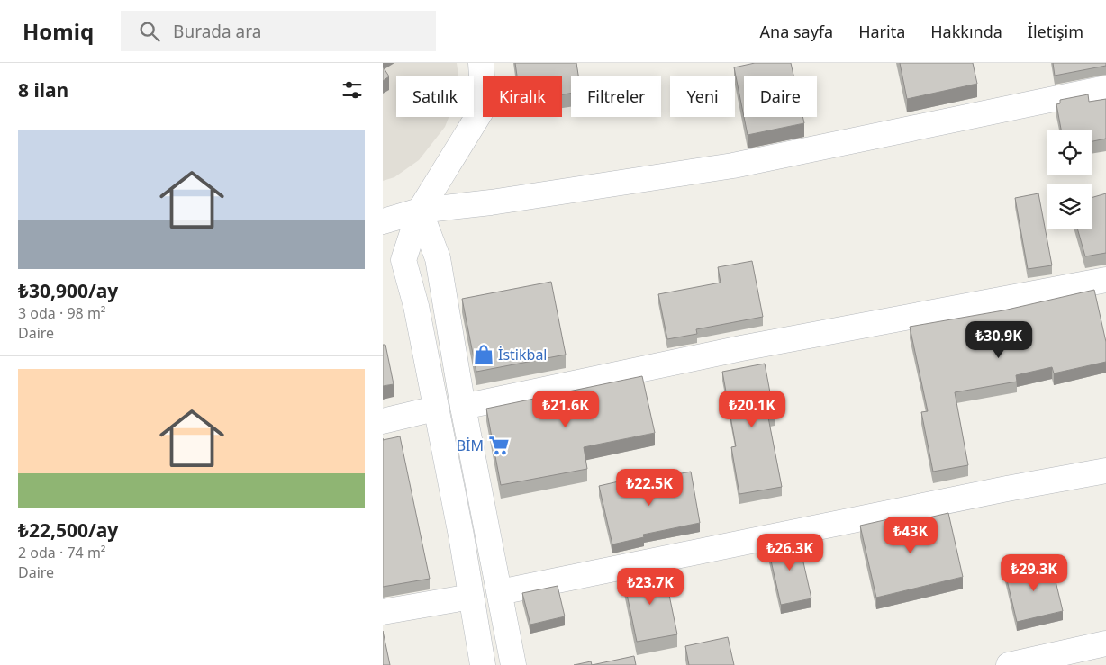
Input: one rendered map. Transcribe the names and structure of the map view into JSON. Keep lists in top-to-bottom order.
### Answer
{
  "places": {
    "shop": ["İstikbal"],
    "supermarket": ["BİM"]
  },
  "page": {
    "header": "Homiq",
    "search": "Burada ara",
    "nav": [
      "Ana sayfa",
      "Harita",
      "Hakkında",
      "İletişim"
    ],
    "heading": "8 ilan",
    "chip": [
      "Satılık",
      "Kiralık",
      "Filtreler",
      "Yeni",
      "Daire"
    ],
    "list": [
      {
        "name": "₺30,900/ay",
        "note": "3 oda · 98 m² · Daire"
      },
      {
        "name": "₺22,500/ay",
        "note": "2 oda · 74 m² · Daire"
      }
    ],
    "price": [
      "₺30.9K",
      "₺21.6K",
      "₺20.1K",
      "₺22.5K",
      "₺43K",
      "₺26.3K",
      "₺29.3K",
      "₺23.7K"
    ]
  }
}
